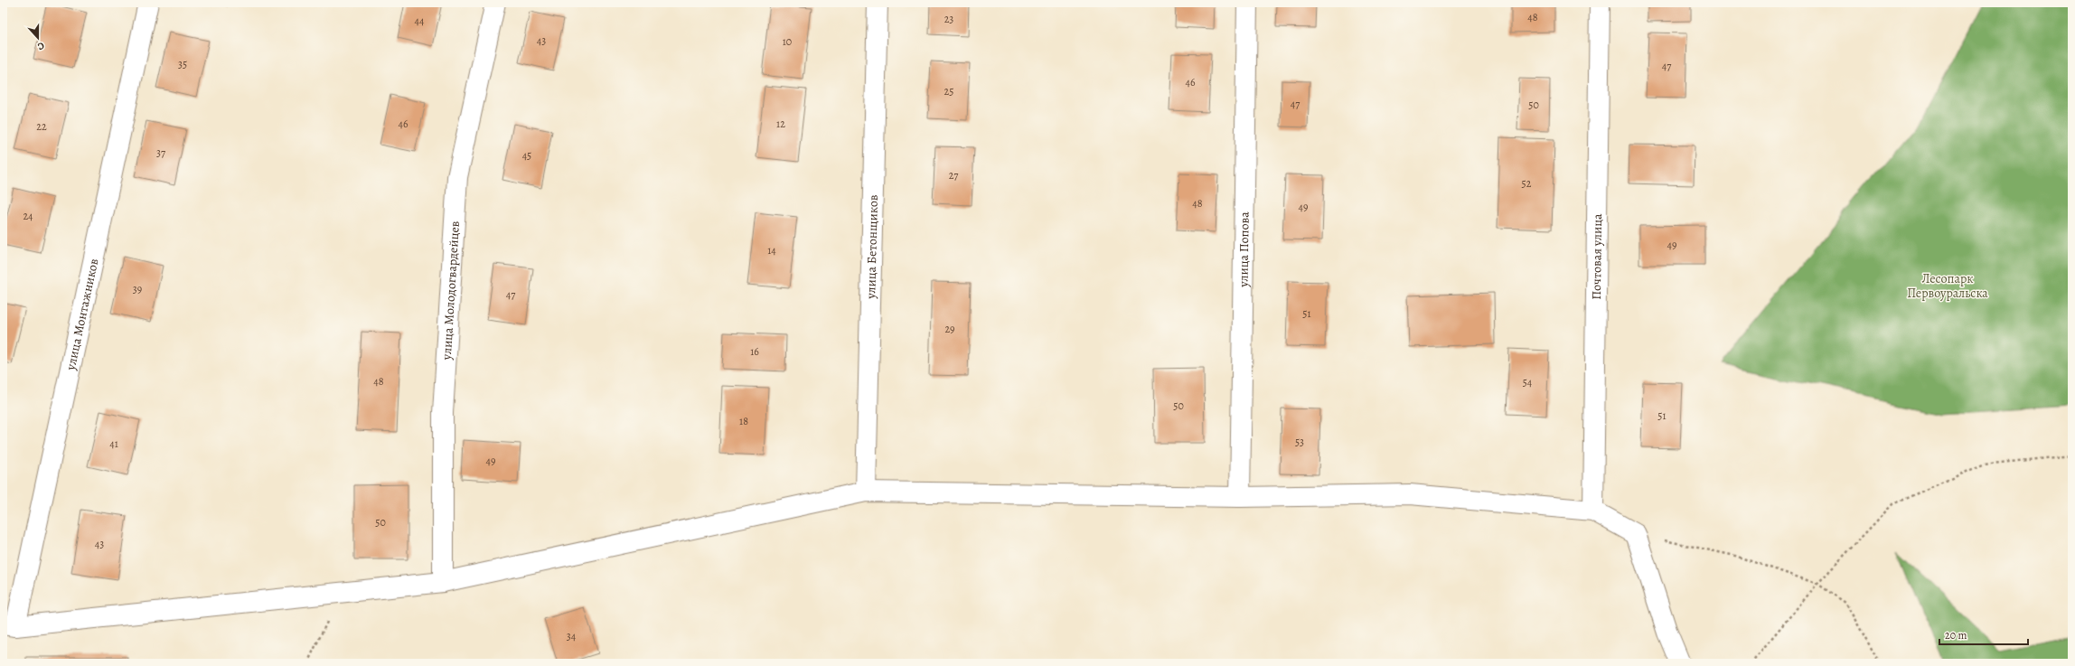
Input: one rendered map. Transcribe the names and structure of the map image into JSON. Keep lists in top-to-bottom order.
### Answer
{
  "streets": {
    "street": [
      "улица Бетонщиков",
      "улица Попова",
      "Почтовая улица",
      "улица Молодогвардейцев",
      "улица Монтажников"
    ]
  },
  "parks": ["Лесопарк Первоуральска"],
  "house_numbers": [
    "48",
    "23",
    "44",
    "43",
    "10",
    "35",
    "47",
    "46",
    "25",
    "47",
    "50",
    "46",
    "12",
    "22",
    "37",
    "45",
    "27",
    "52",
    "48",
    "49",
    "24",
    "49",
    "14",
    "39",
    "47",
    "51",
    "29",
    "16",
    "48",
    "54",
    "50",
    "51",
    "18",
    "53",
    "41",
    "49",
    "50",
    "43",
    "34"
  ],
  "scale_bar": "20 m",
  "north": "bottom"
}
